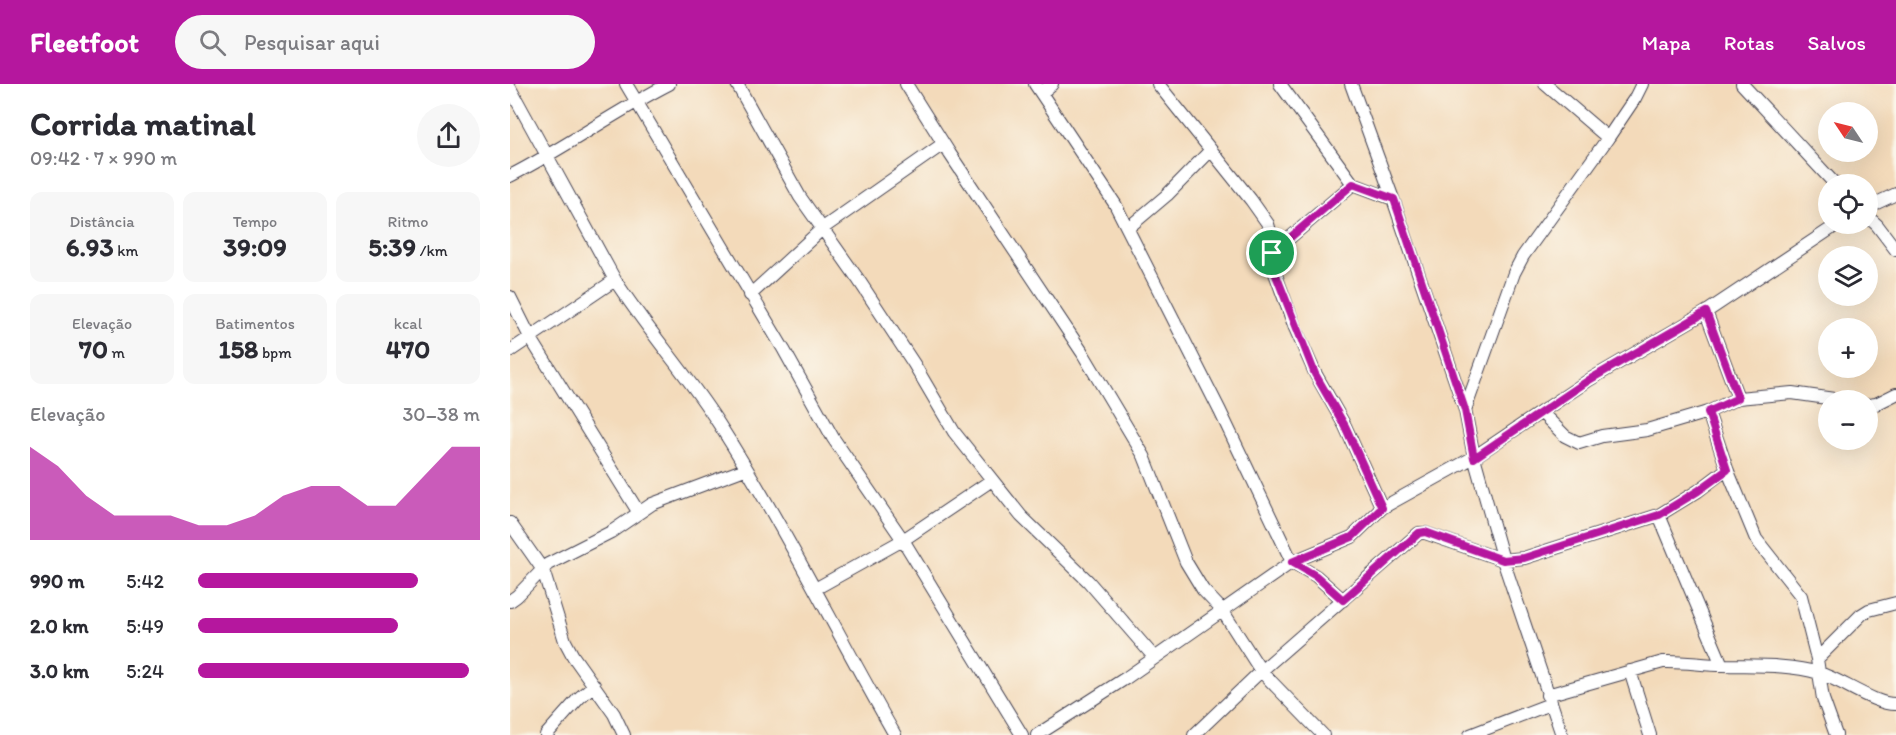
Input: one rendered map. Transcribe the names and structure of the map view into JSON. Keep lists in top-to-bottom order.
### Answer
{
  "north": "top left",
  "page": {
    "header": "Fleetfoot",
    "search": "Pesquisar aqui",
    "nav": ["Mapa", "Rotas", "Salvos"],
    "heading": ["Corrida matinal", "09:42 · 7 × 990 m"],
    "map_buttons": ["+", "−"],
    "stats": [
      ["Distância", "6.93 km"],
      ["Tempo", "39:09"],
      ["Ritmo", "5:39 /km"],
      ["Elevação", "70 m"],
      ["Batimentos", "158 bpm"],
      ["kcal", "470"]
    ],
    "chart": ["Elevação", "30–38 m"],
    "list": [
      {
        "name": "990 m",
        "note": "5:42"
      },
      {
        "name": "2.0 km",
        "note": "5:49"
      },
      {
        "name": "3.0 km",
        "note": "5:24"
      }
    ]
  }
}
